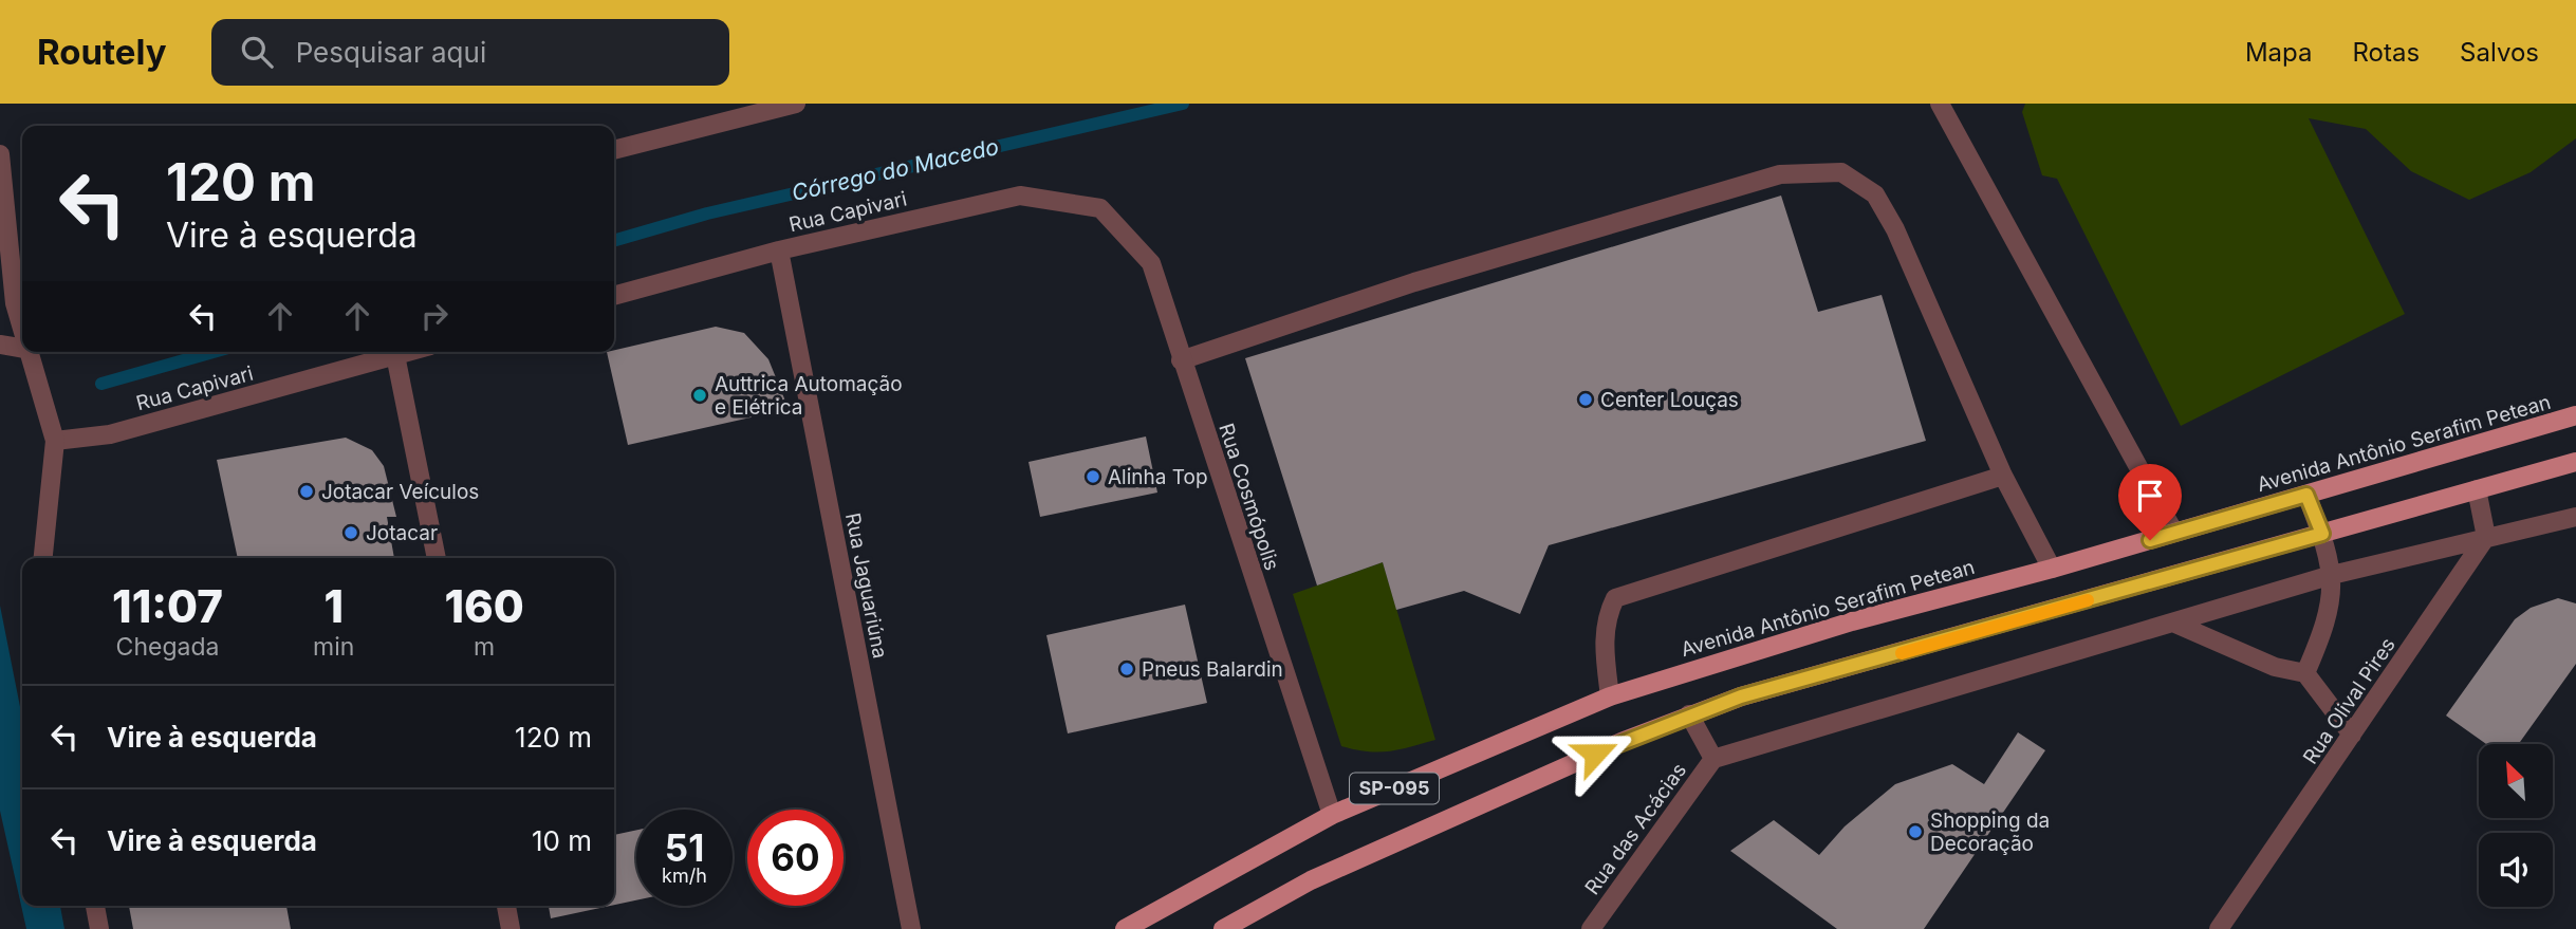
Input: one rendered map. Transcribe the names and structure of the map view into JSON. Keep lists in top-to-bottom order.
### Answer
{
  "streets": {
    "main road": ["Avenida Antônio Serafim Petean", "SP-095"],
    "street": [
      "Rua Capivari",
      "Rua Cosmópolis",
      "Rua Jaguariúna",
      "Rua Olival Pires",
      "Rua das Acácias"
    ]
  },
  "crossings": [
    ["Rua Capivari", "Rua Cosmópolis"],
    ["Rua Capivari", "Rua Jaguariúna"],
    ["Avenida Antônio Serafim Petean", "Rua Cosmópolis"],
    ["SP-095", "Rua das Acácias"]
  ],
  "water": ["Córrego do Macedo"],
  "places": [
    "Auttrica Automação e Elétrica",
    "Center Louças",
    "Alinha Top",
    "Jotacar Veículos",
    "Jotacar",
    "Pneus Balardin",
    "Shopping da Decoração"
  ],
  "north": "top left",
  "page": {
    "header": "Routely",
    "search": "Pesquisar aqui",
    "nav": ["Mapa", "Rotas", "Salvos"],
    "turn": ["120 m", "Vire à esquerda"],
    "eta": [
      "11:07",
      "Chegada",
      "1",
      "min",
      "160",
      "m"
    ],
    "list": [
      {
        "name": "Vire à esquerda",
        "value": "120 m"
      },
      {
        "name": "Vire à esquerda",
        "value": "10 m"
      }
    ],
    "speed": "51 km/h",
    "limit": "60"
  }
}
